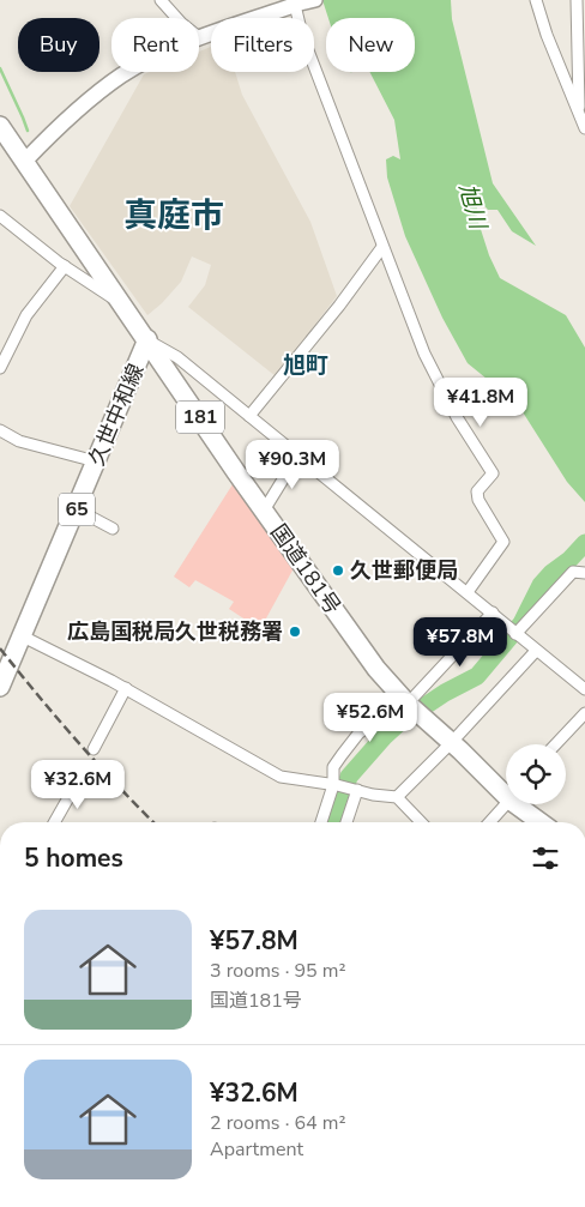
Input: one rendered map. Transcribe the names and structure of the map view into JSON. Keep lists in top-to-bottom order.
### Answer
{
  "streets": {
    "main road": [
      "久世中和線",
      "181",
      "65",
      "国道181号"
    ]
  },
  "crossings": [
    ["久世中和線", "国道181号"]
  ],
  "districts": ["真庭市", "旭町"],
  "water": ["旭川"],
  "places": ["久世郵便局", "広島国税局久世税務署"],
  "page": {
    "chip": [
      "Buy",
      "Rent",
      "Filters",
      "New"
    ],
    "price": [
      "¥41.8M",
      "¥90.3M",
      "¥57.8M",
      "¥52.6M",
      "¥32.6M"
    ],
    "heading": "5 homes",
    "list": [
      {
        "name": "¥57.8M",
        "note": "3 rooms · 95 m² · 国道181号"
      },
      {
        "name": "¥32.6M",
        "note": "2 rooms · 64 m² · Apartment"
      }
    ]
  }
}
